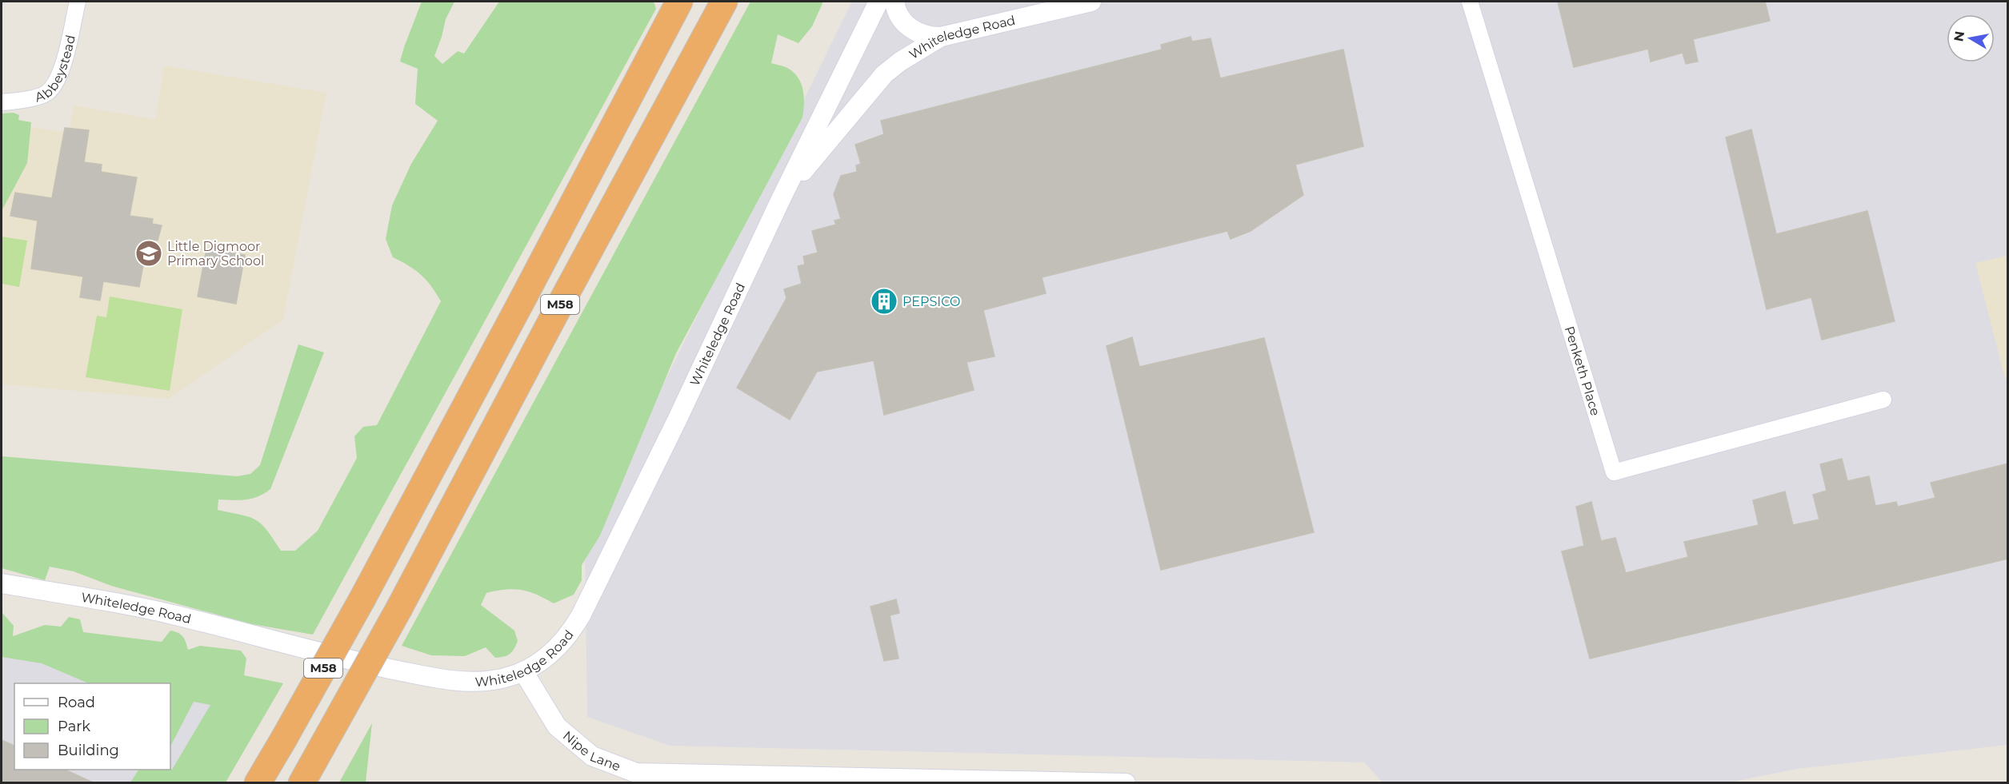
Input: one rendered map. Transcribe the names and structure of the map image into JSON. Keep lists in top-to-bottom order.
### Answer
{
  "streets": {
    "highway": ["M58"],
    "street": [
      "Whiteledge Road",
      "Abbeystead",
      "Penketh Place",
      "Nipe Lane"
    ]
  },
  "crossings": [
    ["Whiteledge Road", "Nipe Lane"]
  ],
  "places": {
    "school or university": ["Little Digmoor Primary School"],
    "building": ["PEPSICO"]
  },
  "legend": ["Road", "Park", "Building"],
  "north": "left"
}
